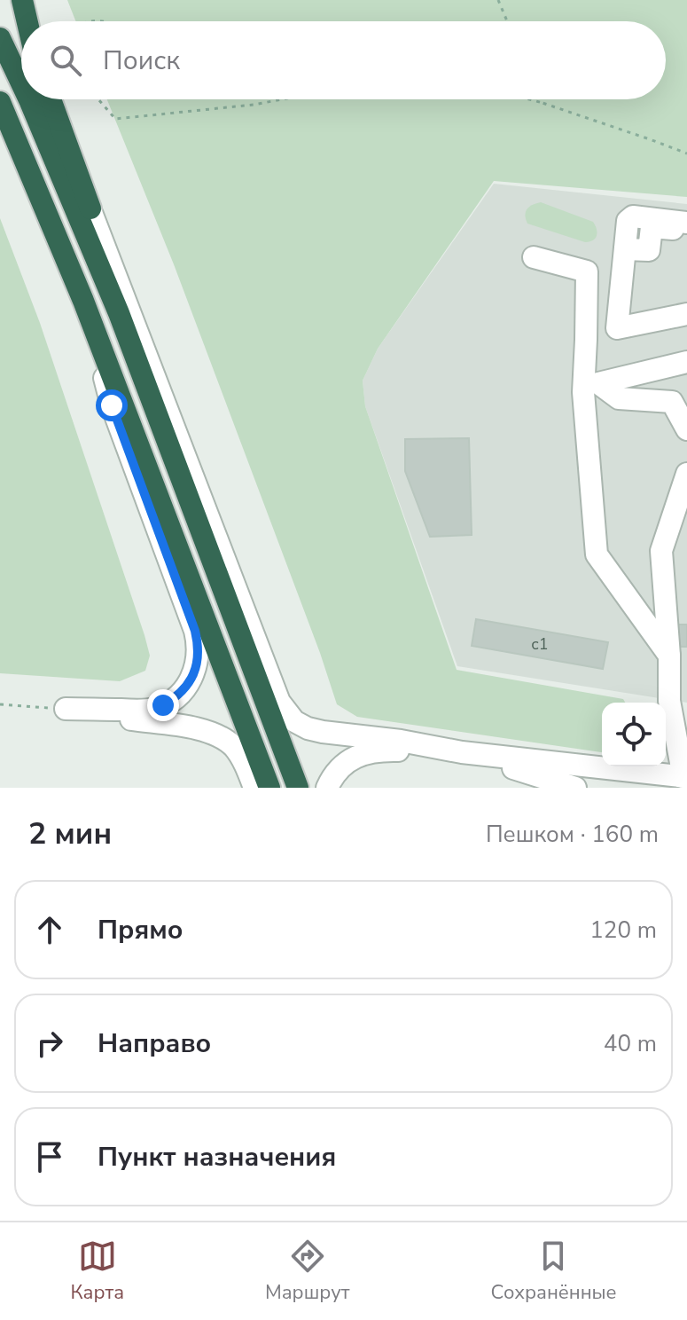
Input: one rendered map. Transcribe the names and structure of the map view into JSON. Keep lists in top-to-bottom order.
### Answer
{
  "house_numbers": ["с1"],
  "page": {
    "search": "Поиск",
    "heading": ["2 мин", "Пешком · 160 m"],
    "list": [
      ["Прямо", "120 m"],
      ["Направо", "40 m"],
      "Пункт назначения"
    ],
    "nav": ["Карта", "Маршрут", "Сохранённые"]
  }
}
